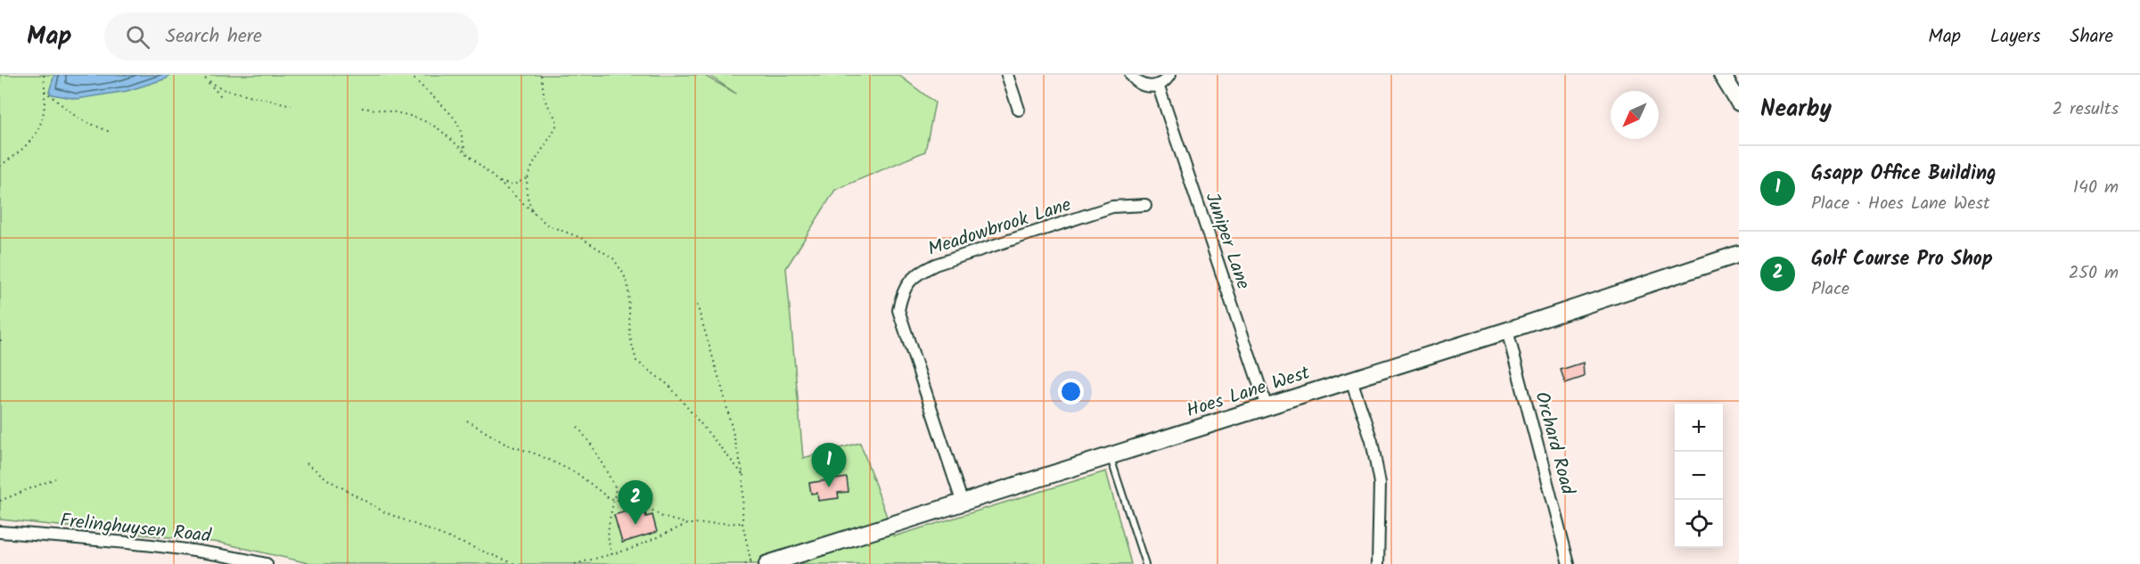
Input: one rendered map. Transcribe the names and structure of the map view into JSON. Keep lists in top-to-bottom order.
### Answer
{
  "streets": {
    "street": [
      "Meadowbrook Lane",
      "Juniper Lane",
      "Hoes Lane West",
      "Orchard Road",
      "Frelinghuysen Road"
    ]
  },
  "crossings": [
    ["Meadowbrook Lane", "Hoes Lane West"],
    ["Juniper Lane", "Hoes Lane West"],
    ["Hoes Lane West", "Orchard Road"]
  ],
  "north": "bottom left",
  "page": {
    "header": "Map",
    "search": "Search here",
    "nav": ["Map", "Layers", "Share"],
    "heading": ["Nearby", "2 results"],
    "list": [
      {
        "mark": "1",
        "name": "Gsapp Office Building",
        "note": "Place · Hoes Lane West",
        "value": "140 m"
      },
      {
        "mark": "2",
        "name": "Golf Course Pro Shop",
        "note": "Place",
        "value": "250 m"
      }
    ],
    "map_buttons": ["+", "−"],
    "pins": ["1", "2"]
  }
}
